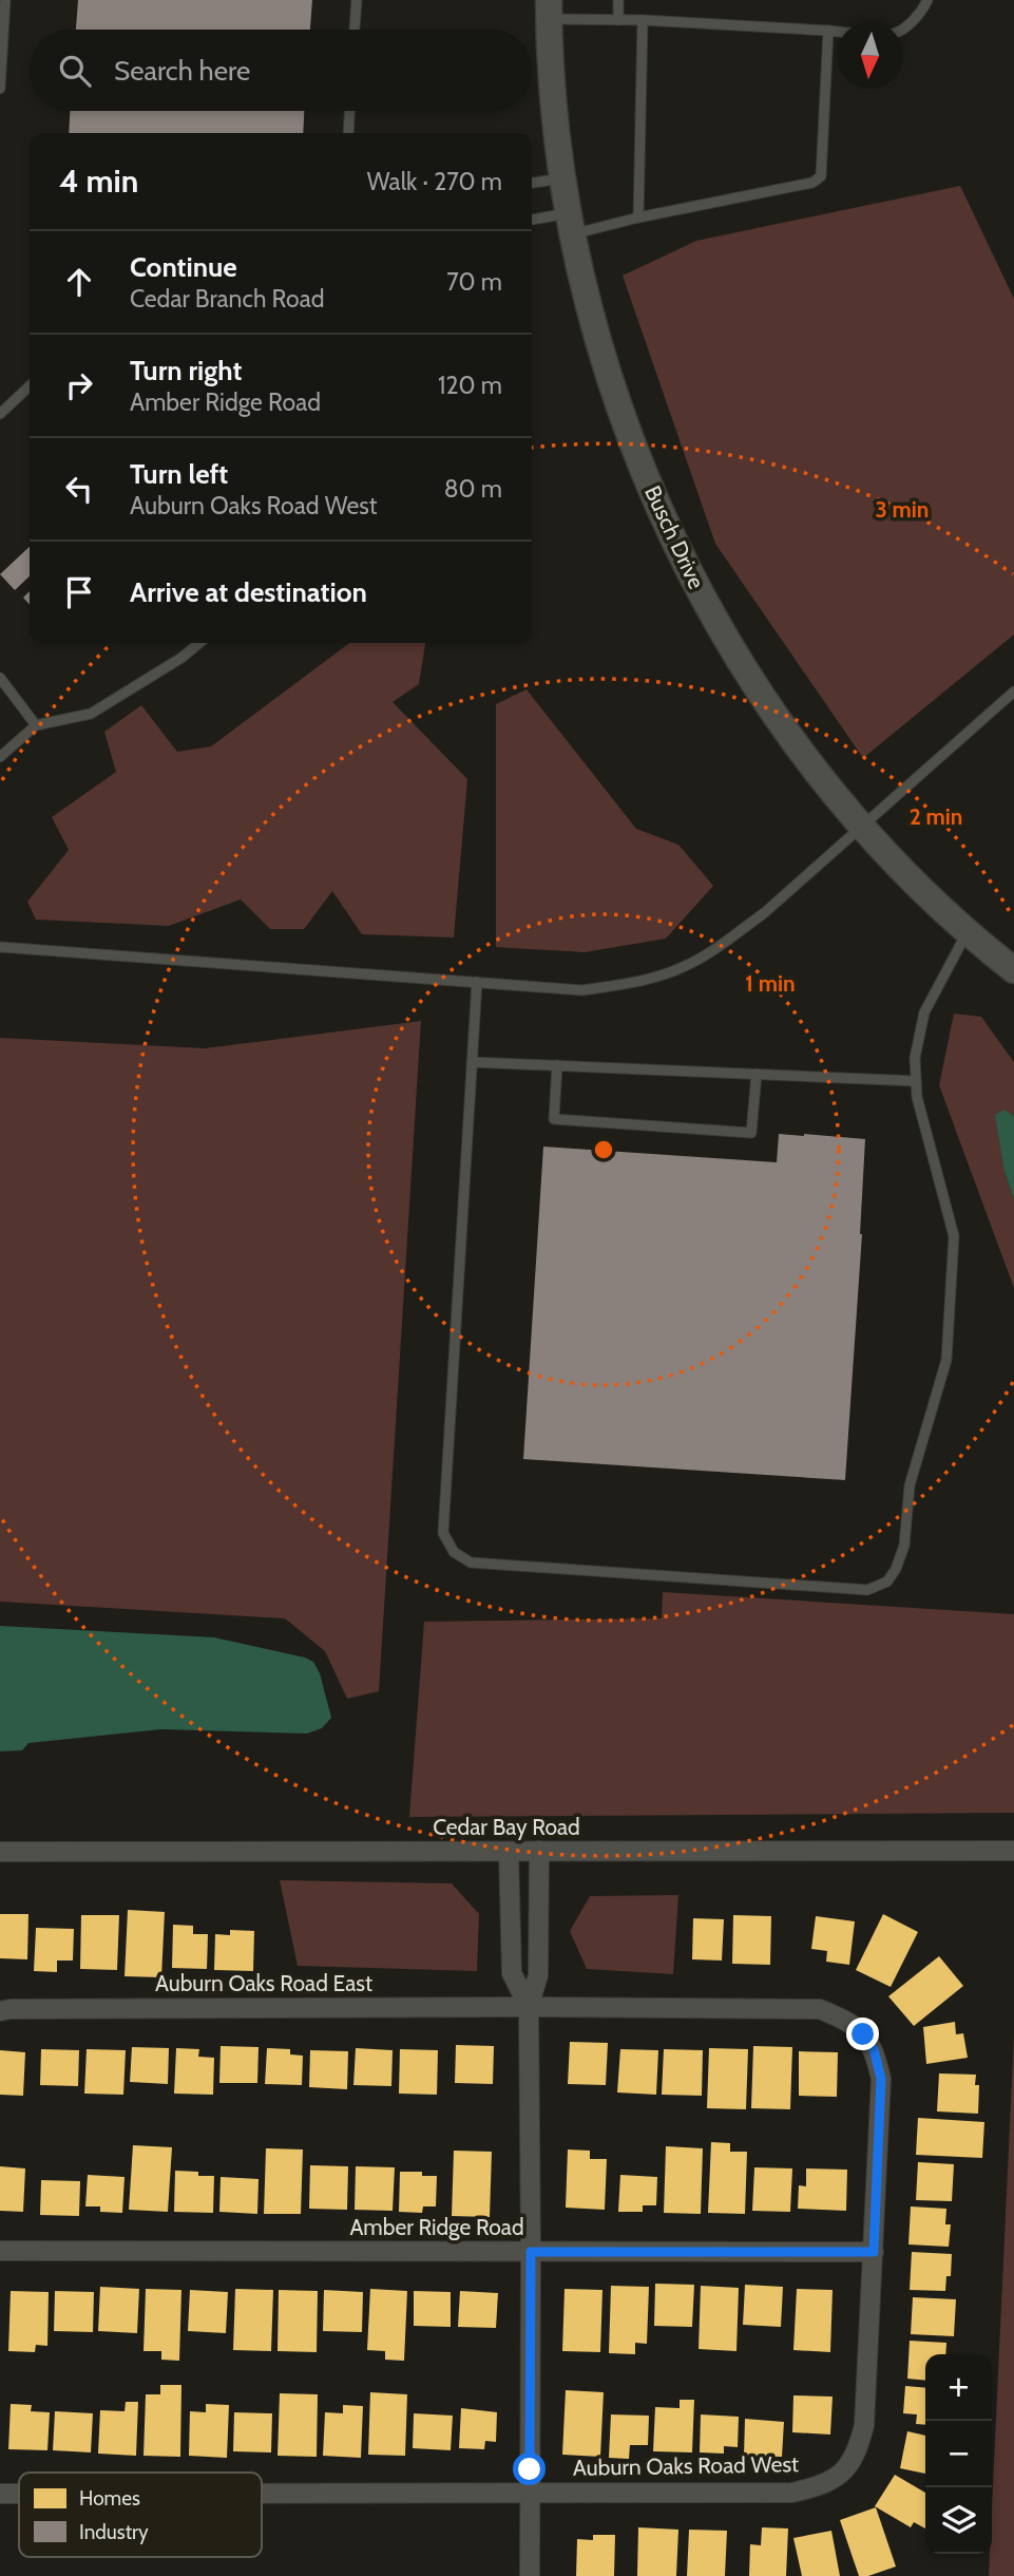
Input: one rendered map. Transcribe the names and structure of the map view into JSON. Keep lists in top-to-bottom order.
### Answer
{
  "streets": {
    "street": [
      "Busch Drive",
      "Cedar Bay Road",
      "Auburn Oaks Road East",
      "Amber Ridge Road",
      "Auburn Oaks Road West"
    ]
  },
  "crossings": [
    ["Auburn Oaks Road East", "Auburn Oaks Road West"],
    ["Amber Ridge Road", "Auburn Oaks Road West"]
  ],
  "legend": ["Homes", "Industry"],
  "north": "bottom",
  "page": {
    "search": "Search here",
    "heading": ["4 min", "Walk · 270 m"],
    "list": [
      ["Continue", "Cedar Branch Road", "70 m"],
      ["Turn right", "Amber Ridge Road", "120 m"],
      ["Turn left", "Auburn Oaks Road West", "80 m"],
      "Arrive at destination"
    ],
    "map_buttons": ["+", "−"]
  },
  "rings": ["3 min", "2 min", "1 min"]
}
